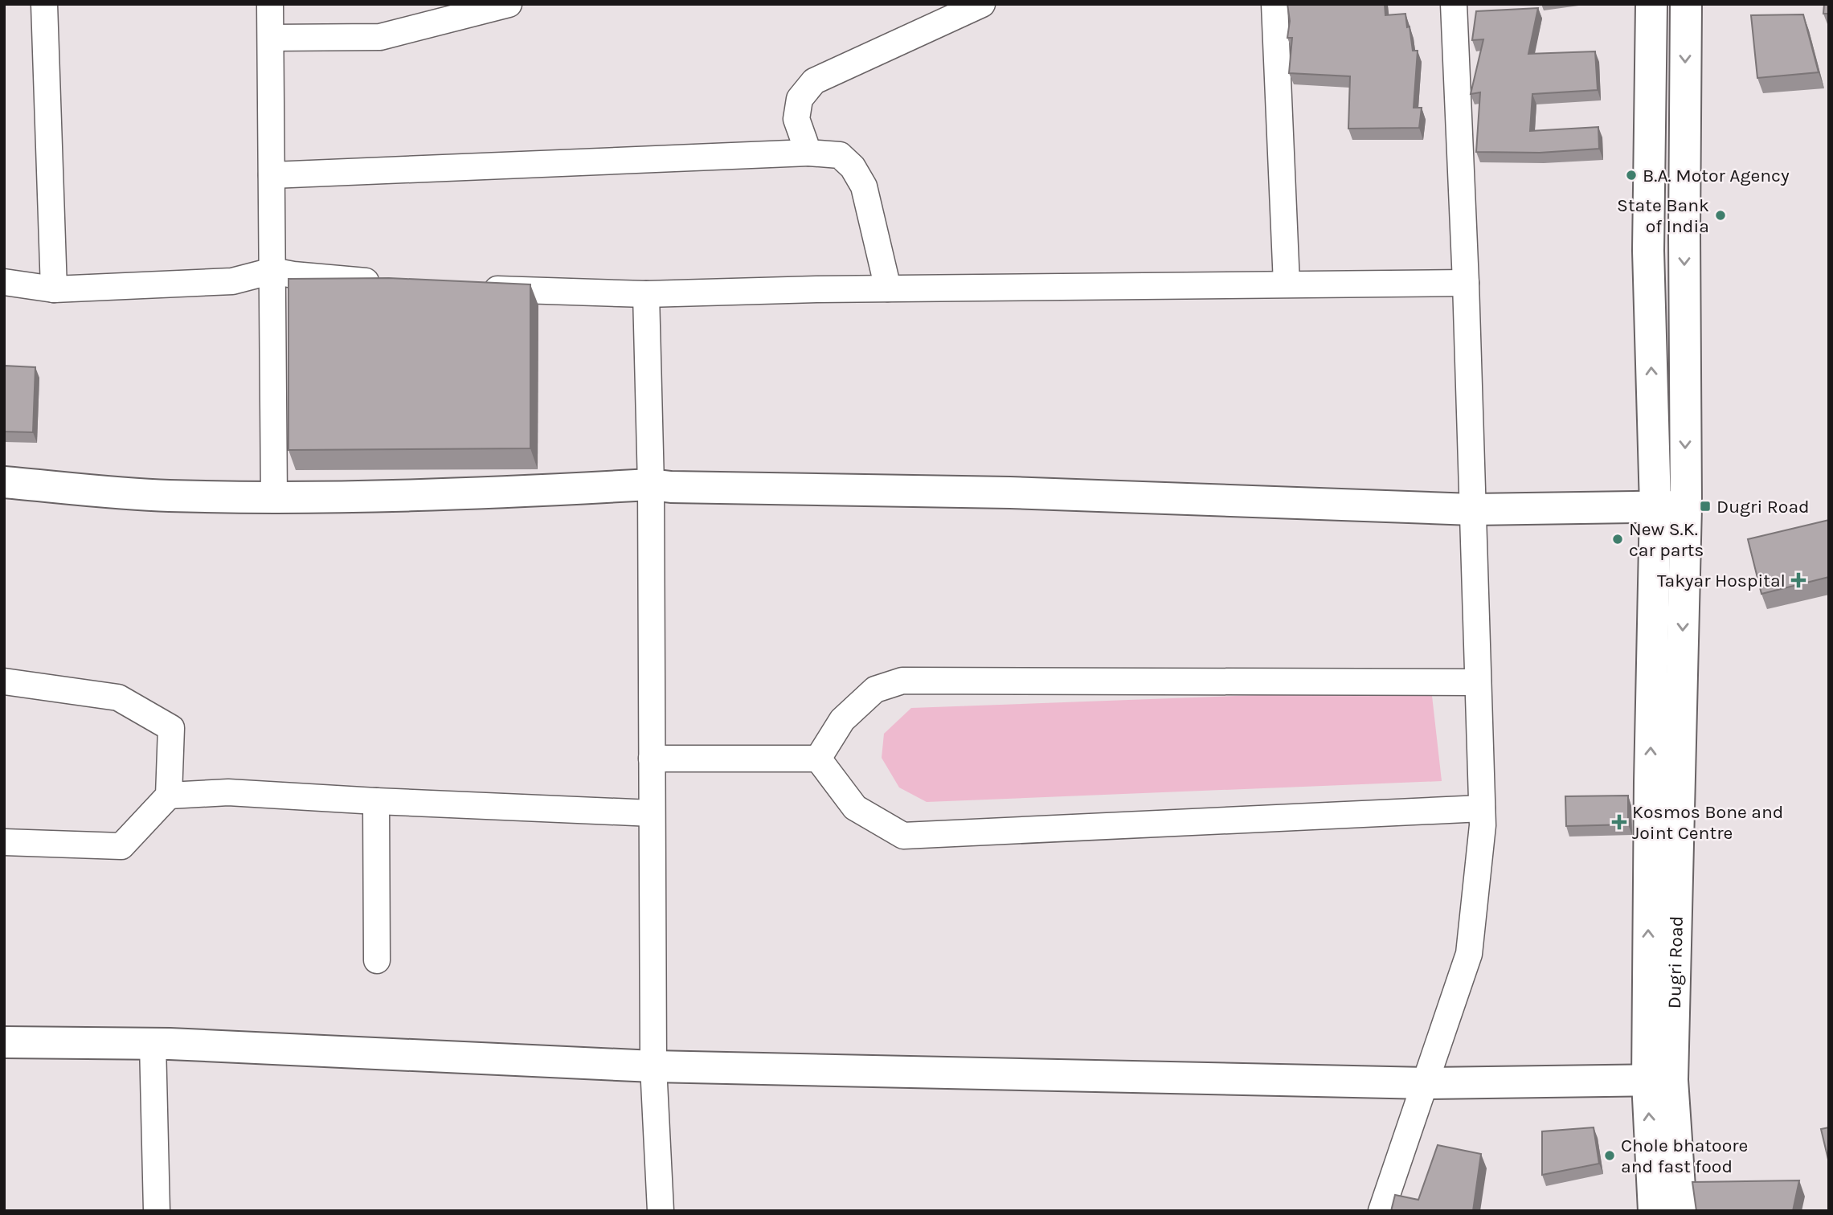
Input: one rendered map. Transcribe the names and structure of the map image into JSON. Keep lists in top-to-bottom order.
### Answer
{
  "streets": {
    "street": ["Dugri Road"]
  },
  "places": {
    "other": [
      "B.A. Motor Agency",
      "State Bank of India",
      "New S.K. car parts",
      "Chole bhatoore and fast food"
    ],
    "transit": ["Dugri Road"],
    "health": ["Takyar Hospital", "Kosmos Bone and Joint Centre"]
  }
}
